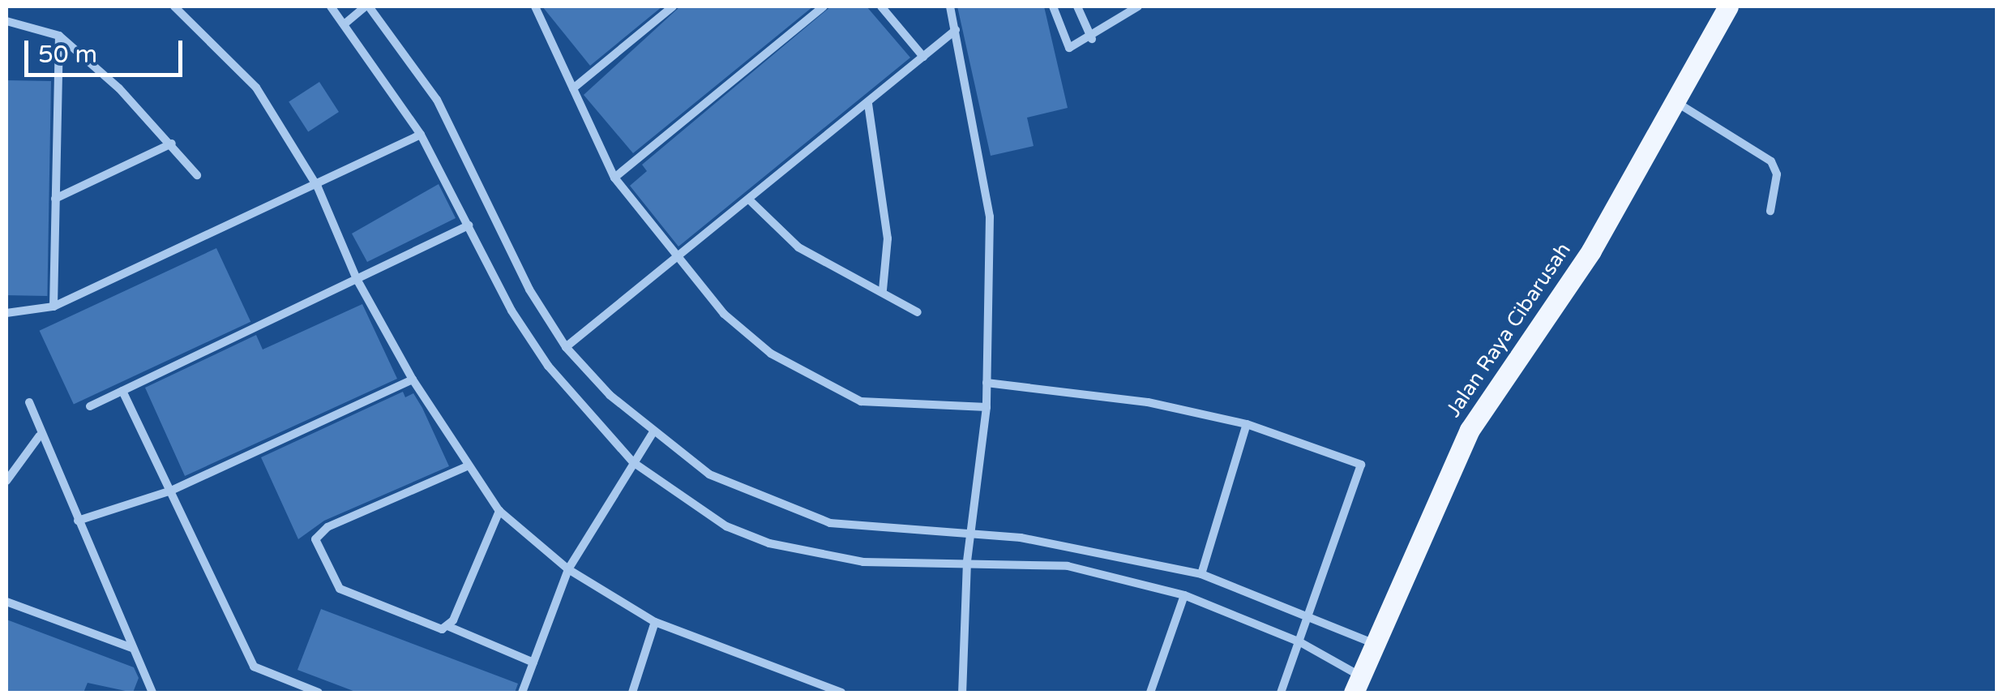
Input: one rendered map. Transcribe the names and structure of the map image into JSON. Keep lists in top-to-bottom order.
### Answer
{
  "streets": {
    "main road": ["Jalan Raya Cibarusah"]
  },
  "scale_bar": "50 m"
}
